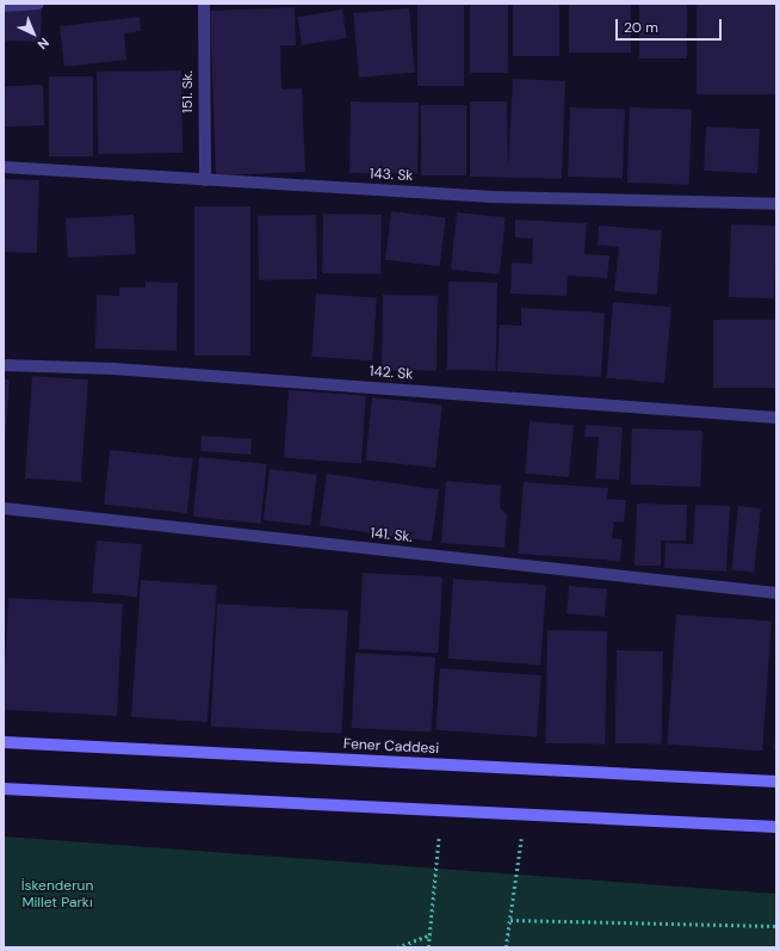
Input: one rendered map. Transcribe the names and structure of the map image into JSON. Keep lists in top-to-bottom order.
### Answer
{
  "streets": {
    "main road": ["Fener Caddesi"],
    "street": [
      "151. Sk.",
      "143. Sk",
      "142. Sk",
      "141. Sk."
    ]
  },
  "crossings": [
    ["151. Sk.", "143. Sk"]
  ],
  "parks": ["İskenderun Millet Parkı"],
  "scale_bar": "20 m",
  "north": "bottom right"
}
